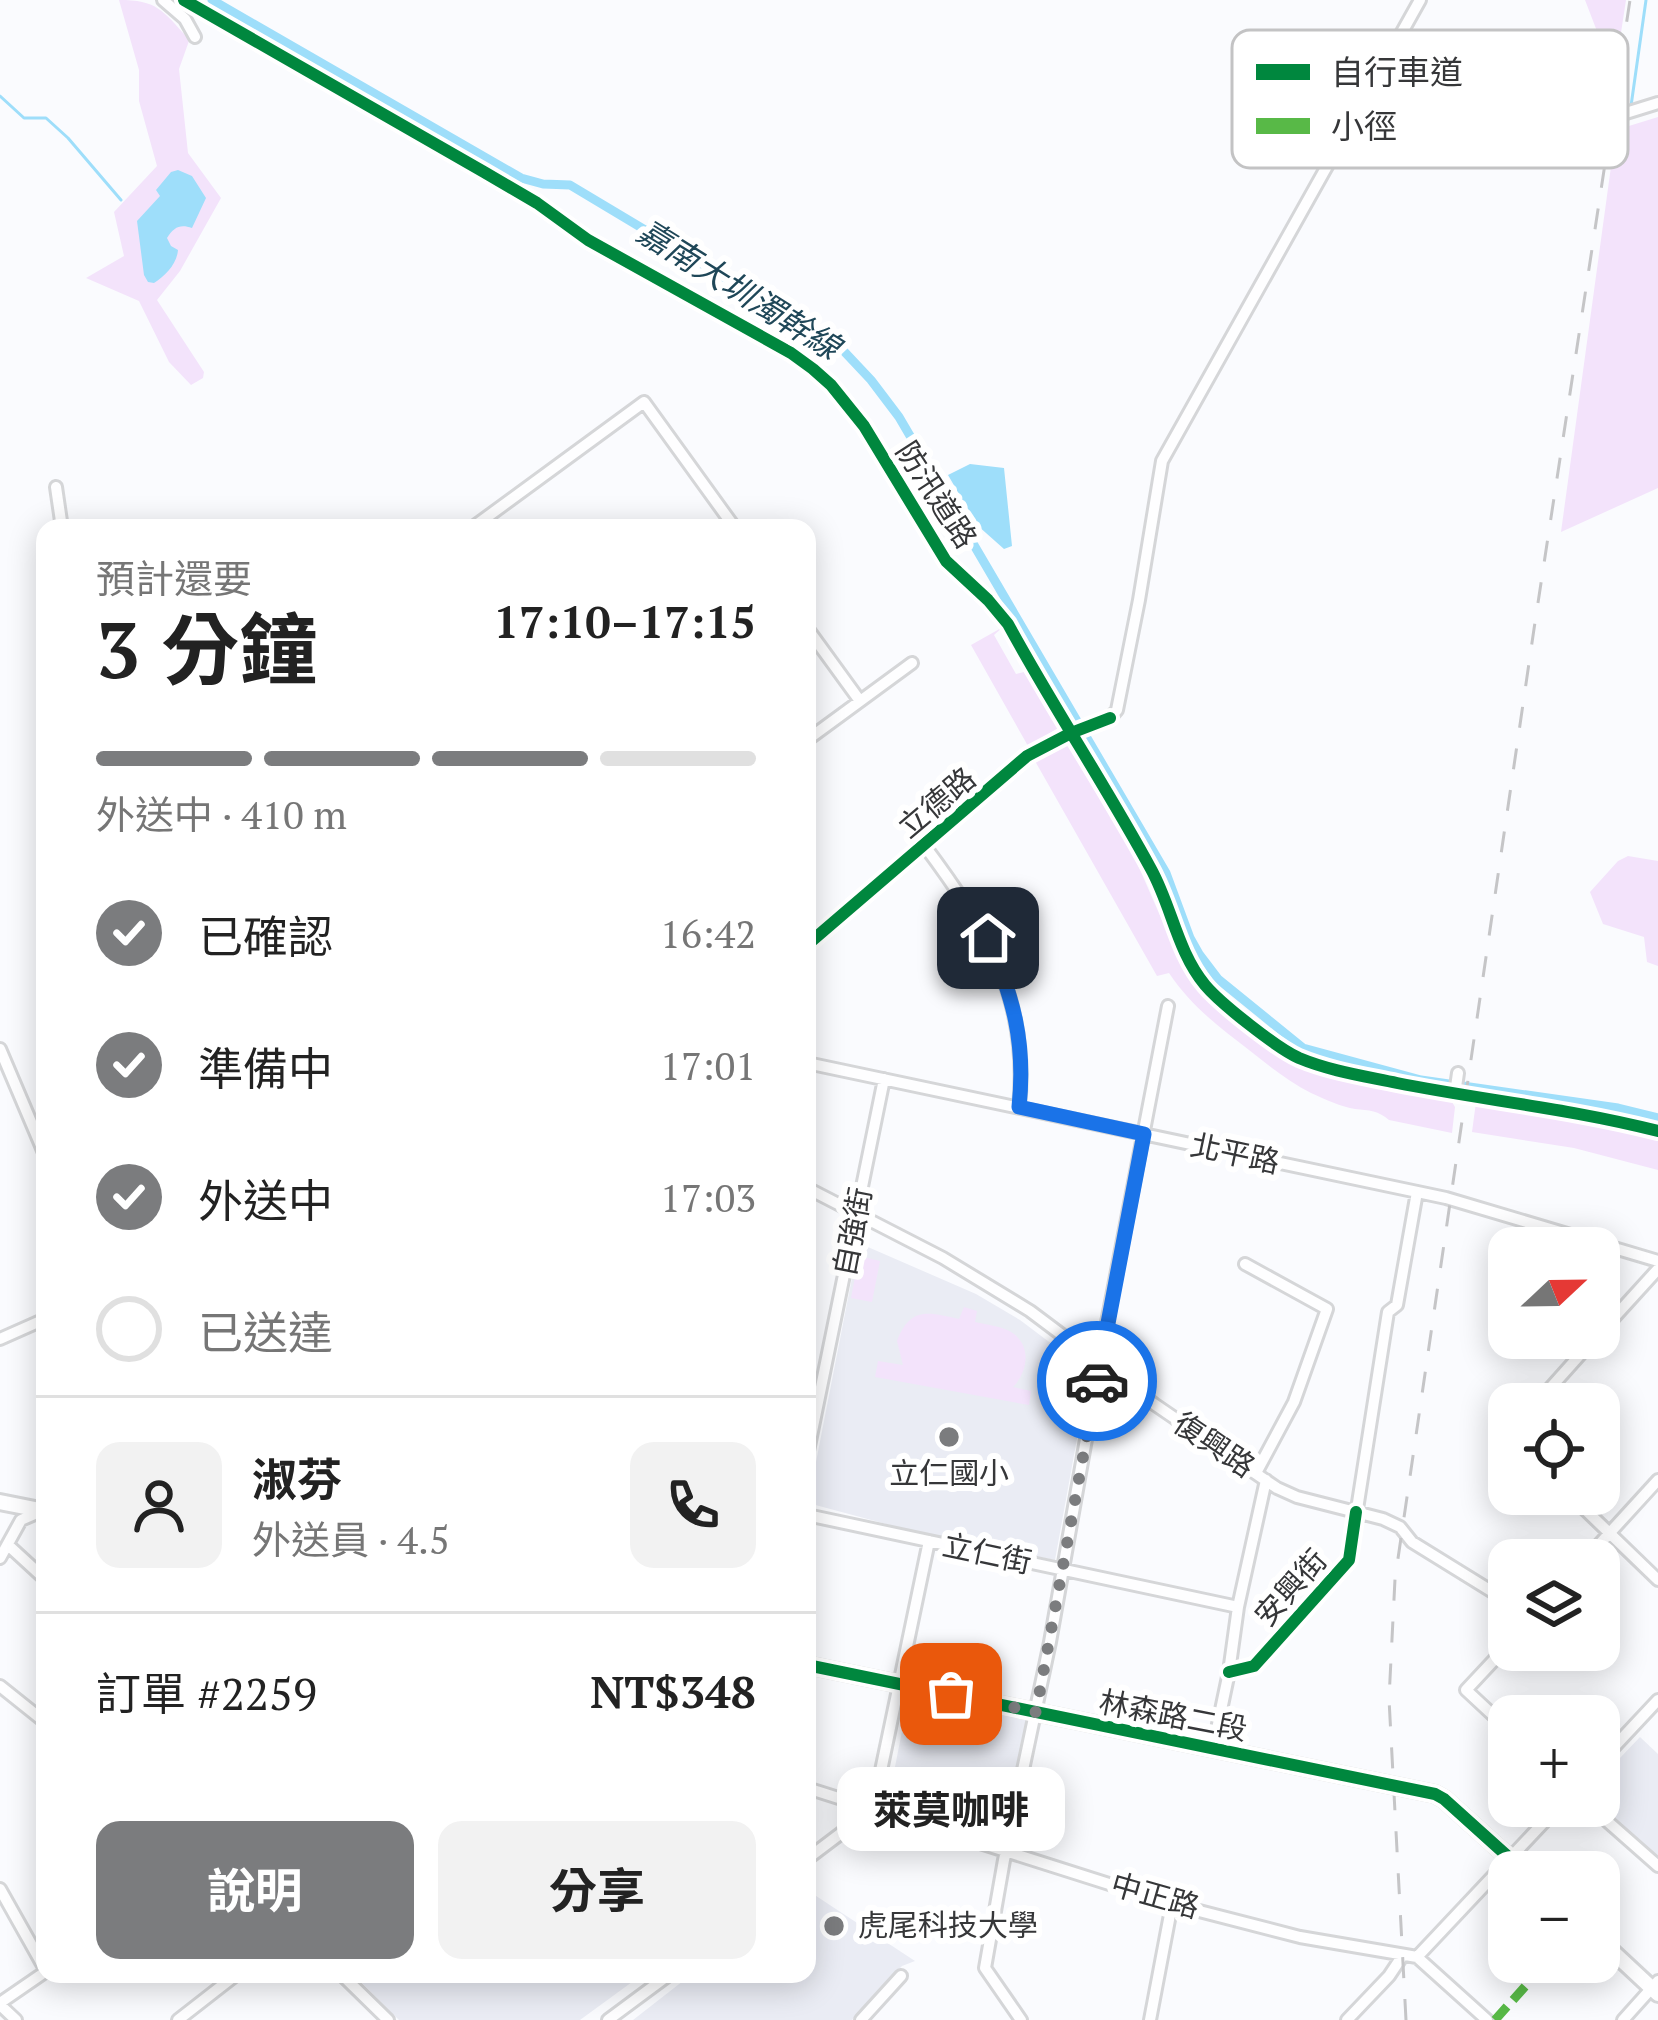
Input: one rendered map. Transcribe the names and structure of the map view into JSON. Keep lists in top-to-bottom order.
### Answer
{
  "streets": {
    "main road": ["林森路二段"],
    "street": [
      "防汛道路",
      "立德路",
      "北平路",
      "自強街",
      "復興路",
      "立仁街",
      "安興街",
      "中正路"
    ]
  },
  "crossings": [
    ["防汛道路", "立德路"],
    ["北平路", "自強街"],
    ["北平路", "安興街"],
    ["自強街", "復興路"],
    ["復興路", "安興街"]
  ],
  "water": ["嘉南大圳濁幹線"],
  "places": ["立仁國小", "萊莫咖啡", "虎尾科技大學"],
  "legend": ["自行車道", "小徑"],
  "north": "right",
  "page": {
    "heading": ["3 分鐘", "預計還要", "17:10–17:15"],
    "panel": [
      "淑芬",
      "外送員 · 4.5",
      "訂單 #2259",
      "NT$348"
    ],
    "bar": "外送中 · 410 m",
    "list": [
      ["已確認", "16:42"],
      ["準備中", "17:01"],
      ["外送中", "17:03"],
      "已送達"
    ],
    "map_buttons": ["+", "−"],
    "bubble": "萊莫咖啡",
    "buttons": ["說明", "分享"]
  }
}
